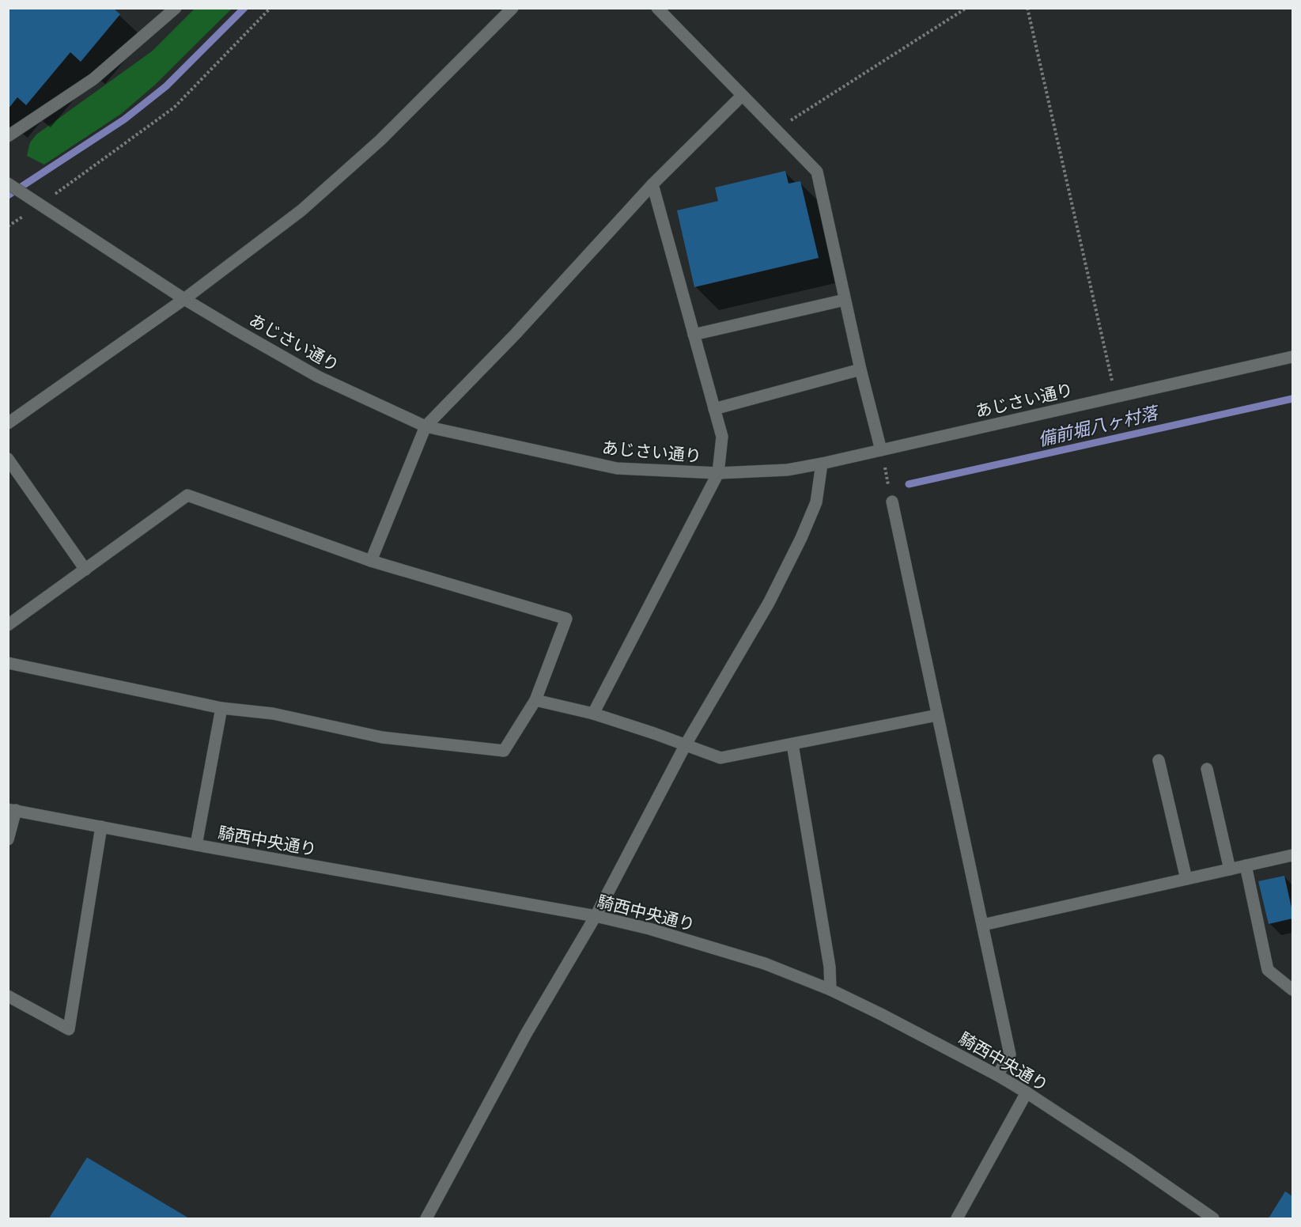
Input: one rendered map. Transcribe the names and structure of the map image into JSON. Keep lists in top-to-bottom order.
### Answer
{
  "streets": {
    "street": ["あじさい通り", "騎西中央通り"]
  },
  "water": ["備前堀八ヶ村落"]
}
